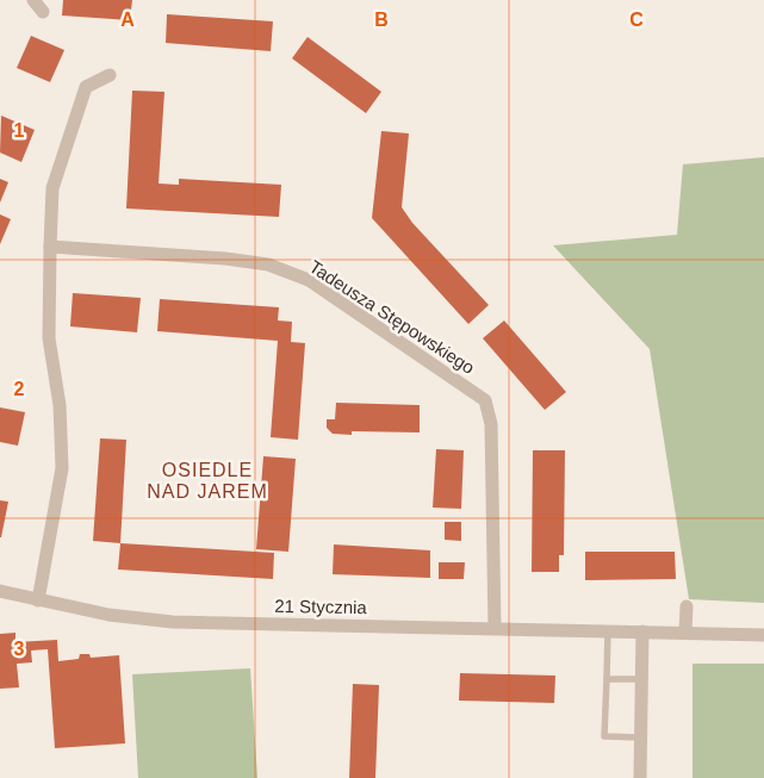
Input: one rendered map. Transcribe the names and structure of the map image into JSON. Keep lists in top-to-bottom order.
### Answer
{
  "streets": {
    "street": ["Tadeusza Stępowskiego", "21 Stycznia"]
  },
  "crossings": [
    ["Tadeusza Stępowskiego", "21 Stycznia"]
  ],
  "districts": ["OSIEDLE NAD JAREM"],
  "grid": {
    "columns": ["A", "B", "C"],
    "rows": ["1", "2", "3"]
  }
}
